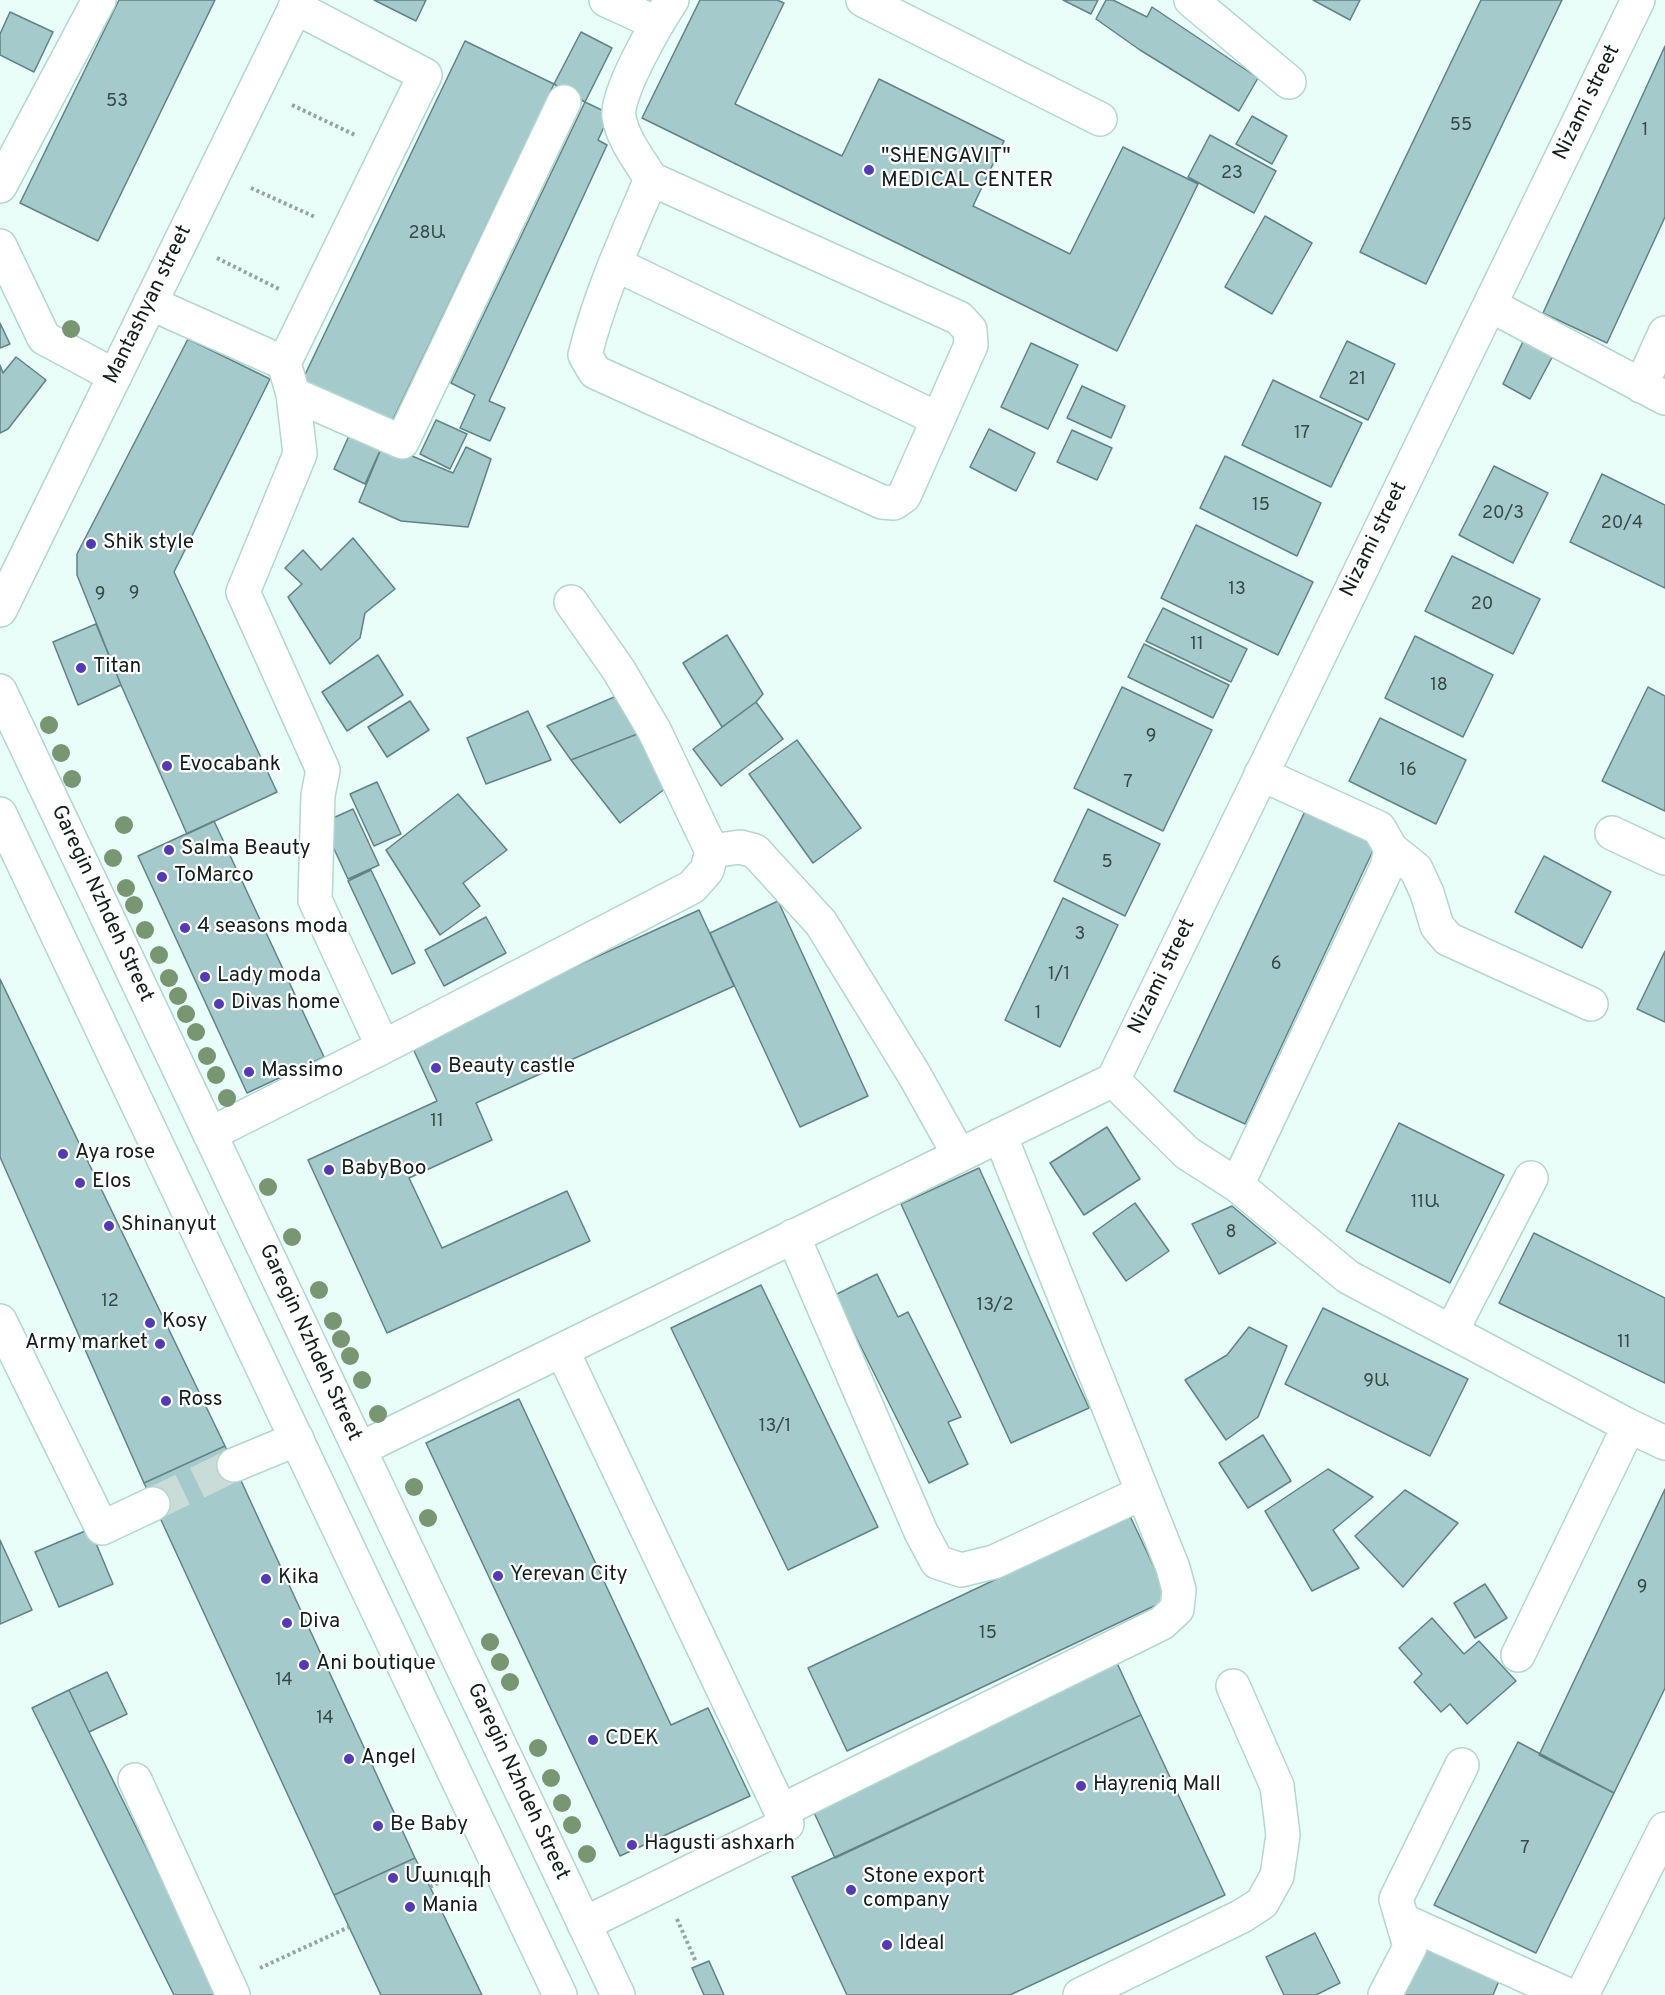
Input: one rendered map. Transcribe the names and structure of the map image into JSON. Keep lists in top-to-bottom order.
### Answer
{
  "streets": {
    "street": ["Nizami street", "Mantashyan street", "Garegin Nzhdeh Street"]
  },
  "places": [
    "\"SHENGAVIT\" MEDICAL CENTER",
    "Shik style",
    "Titan",
    "Evocabank",
    "Salma Beauty",
    "ToMarco",
    "4 seasons moda",
    "Lady moda",
    "Divas home",
    "Beauty castle",
    "Massimo",
    "Aya rose",
    "BabyBoo",
    "Elos",
    "Shinanyut",
    "Kosy",
    "Army market",
    "Ross",
    "Yerevan City",
    "Kika",
    "Diva",
    "Ani boutique",
    "CDEK",
    "Angel",
    "Hayreniq Mall",
    "Be Baby",
    "Hagusti ashxarh",
    "Մաուգլի",
    "Stone export company",
    "Mania",
    "Ideal"
  ],
  "house_numbers": [
    "53",
    "55",
    "1",
    "23",
    "28Ա",
    "21",
    "17",
    "15",
    "20/3",
    "20/4",
    "13",
    "9",
    "9",
    "20",
    "11",
    "18",
    "9",
    "16",
    "7",
    "5",
    "3",
    "6",
    "1/1",
    "1",
    "11",
    "11Ա",
    "8",
    "12",
    "13/2",
    "11",
    "9Ա",
    "13/1",
    "9",
    "15",
    "14",
    "14",
    "7"
  ]
}
